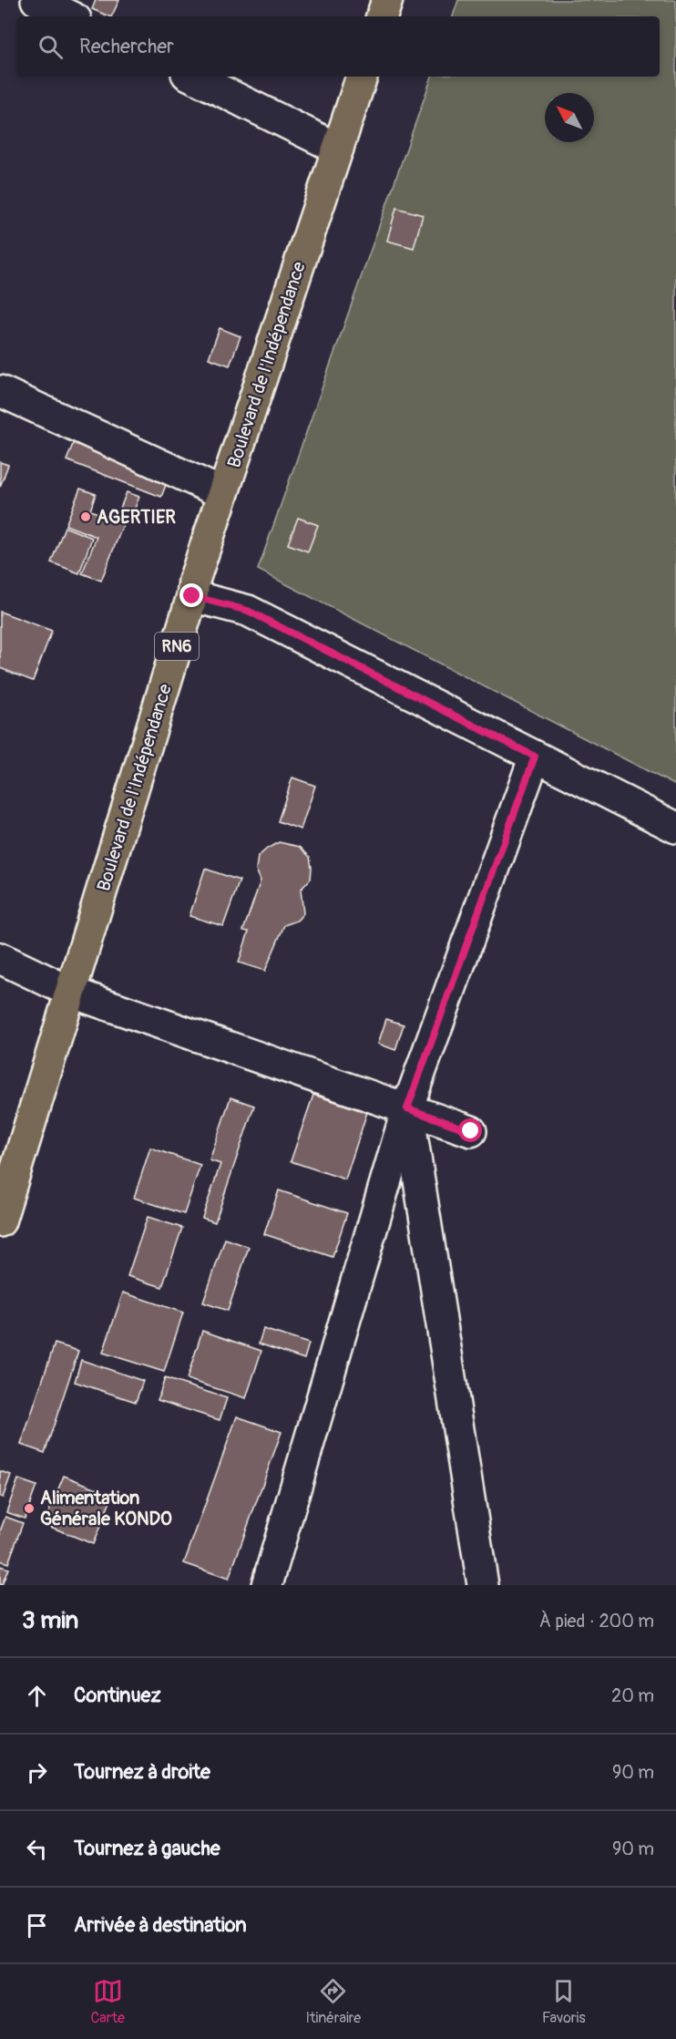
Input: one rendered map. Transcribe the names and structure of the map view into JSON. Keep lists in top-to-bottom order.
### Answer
{
  "streets": {
    "highway": ["Boulevard de l'Indépendance", "RN6"]
  },
  "places": ["AGERTIER", "Alimentation Générale KONDO"],
  "north": "top left",
  "page": {
    "search": "Rechercher",
    "heading": ["3 min", "À pied · 200 m"],
    "list": [
      ["Continuez", "20 m"],
      ["Tournez à droite", "90 m"],
      ["Tournez à gauche", "90 m"],
      "Arrivée à destination"
    ],
    "nav": ["Carte", "Itinéraire", "Favoris"]
  }
}
